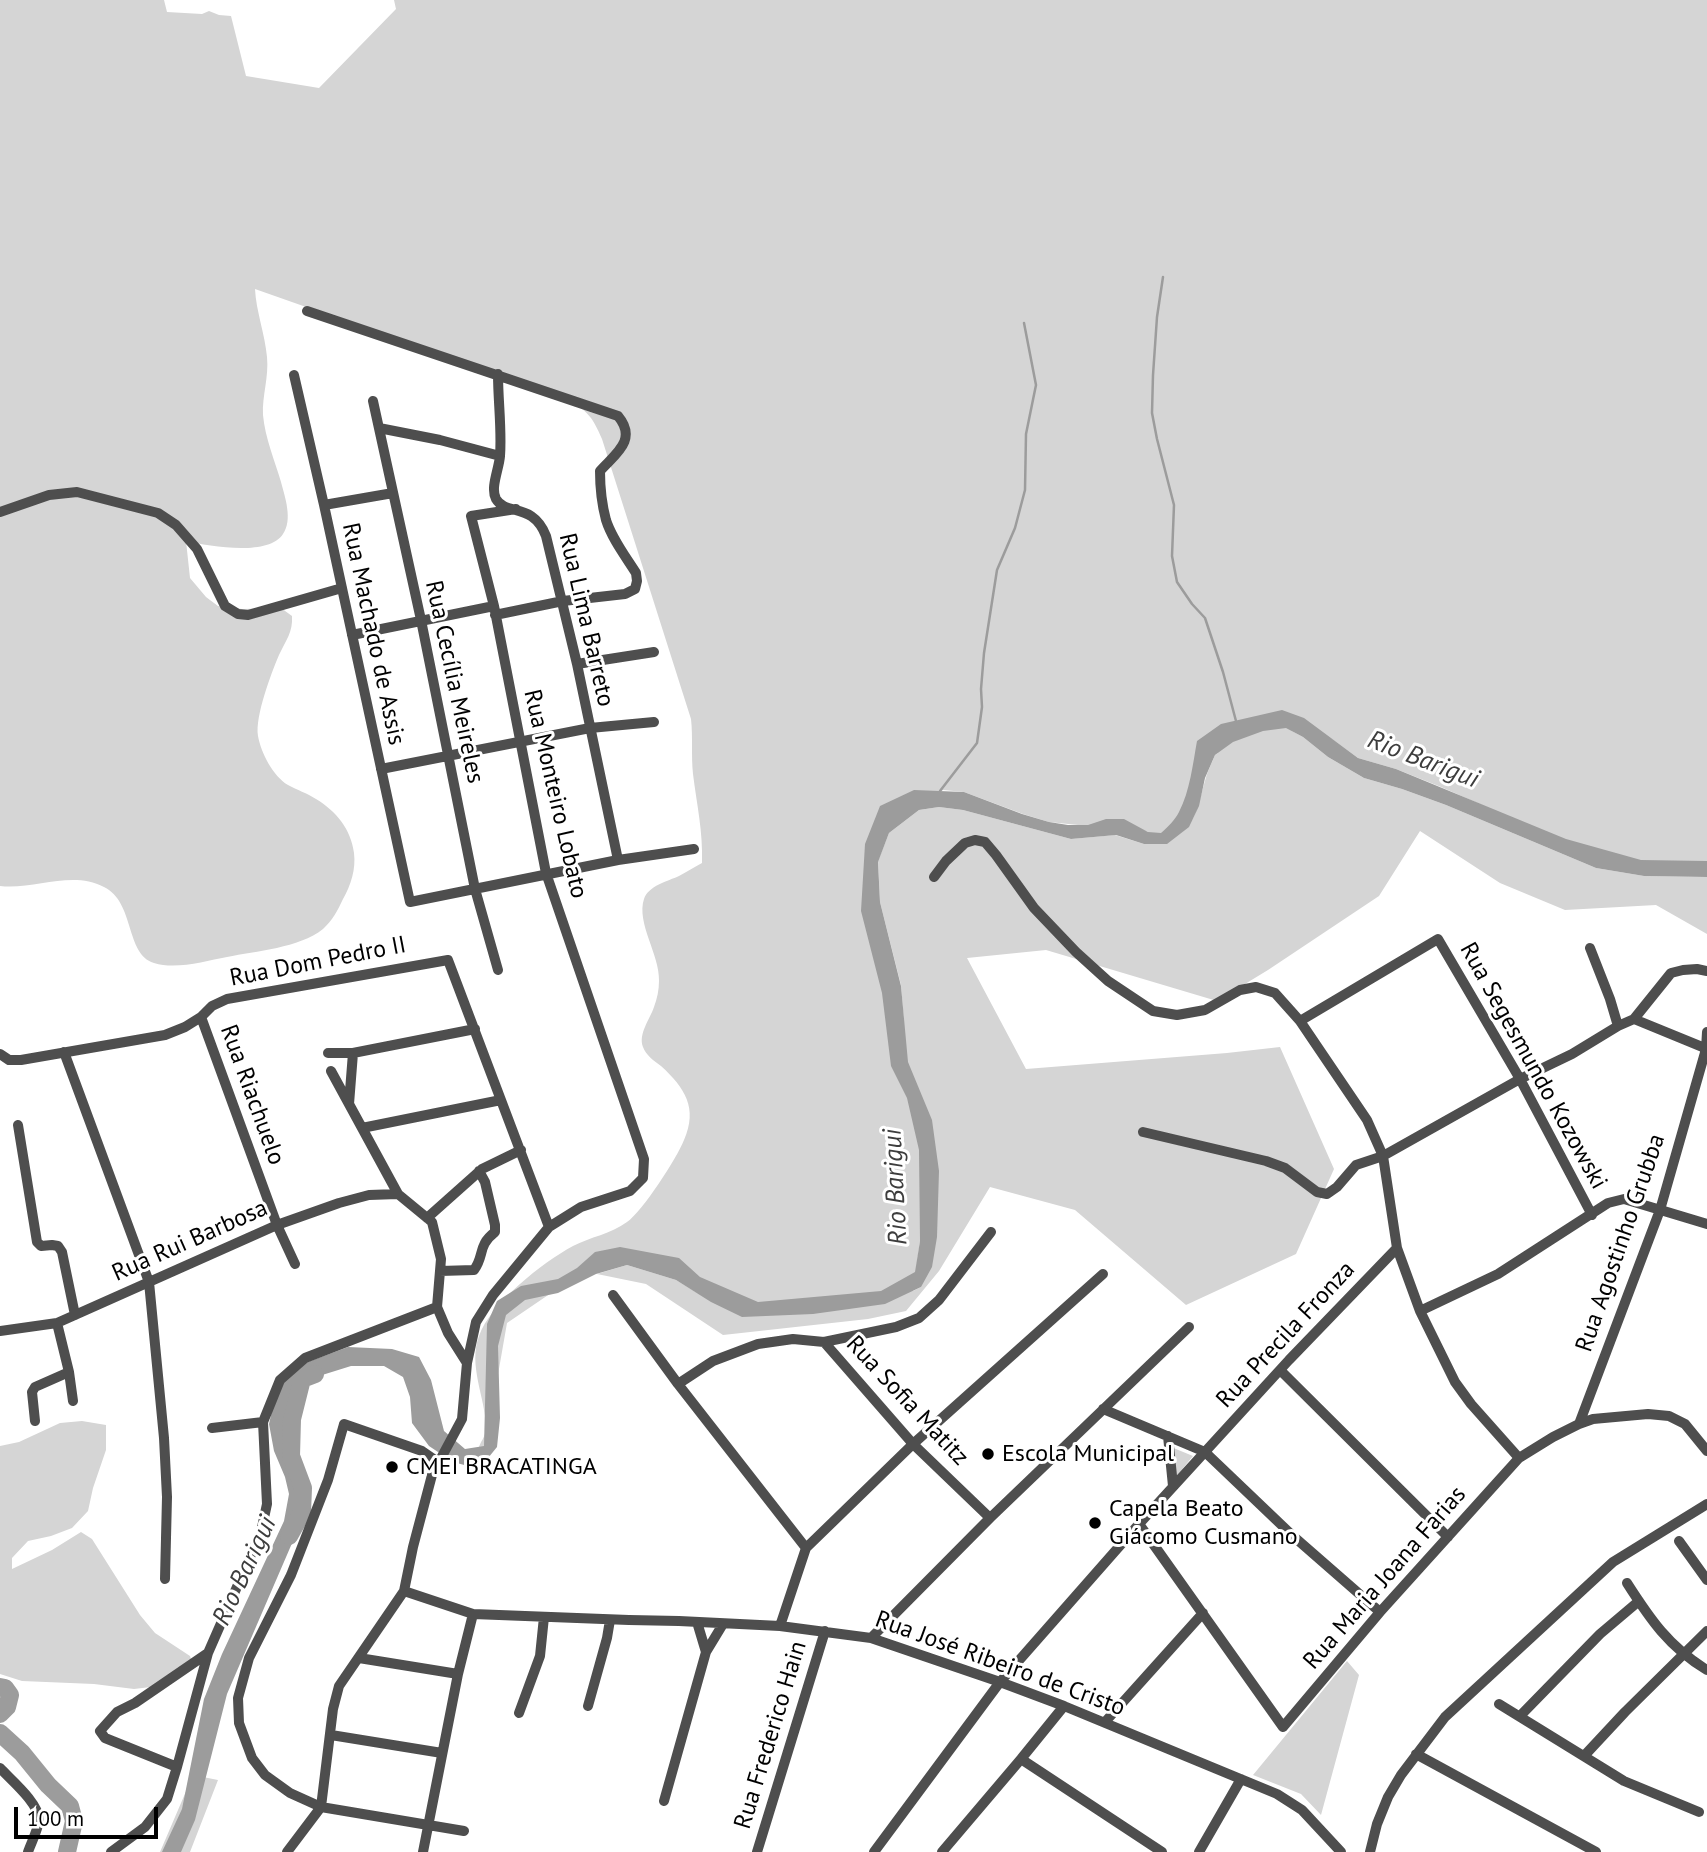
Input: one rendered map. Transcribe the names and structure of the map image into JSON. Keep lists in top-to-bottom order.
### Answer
{
  "streets": {
    "street": [
      "Rua Lima Barreto",
      "Rua Machado de Assis",
      "Rua Cecília Meireles",
      "Rua Monteiro Lobato",
      "Rua Dom Pedro II",
      "Rua Segesmundo Kozowski",
      "Rua Riachuelo",
      "Rua Rui Barbosa",
      "Rua Agostinho Grubba",
      "Rua Precila Fronza",
      "Rua Sofia Matitz",
      "Rua Maria Joana Farias",
      "Rua José Ribeiro de Cristo",
      "Rua Frederico Hain"
    ]
  },
  "crossings": [
    ["Rua Lima Barreto", "Rua Monteiro Lobato"],
    ["Rua Machado de Assis", "Rua Cecília Meireles"],
    ["Rua Dom Pedro II", "Rua Riachuelo"],
    ["Rua Segesmundo Kozowski", "Rua Agostinho Grubba"],
    ["Rua Riachuelo", "Rua Rui Barbosa"],
    ["Rua Agostinho Grubba", "Rua Maria Joana Farias"],
    ["Rua Precila Fronza", "Rua José Ribeiro de Cristo"],
    ["Rua José Ribeiro de Cristo", "Rua Frederico Hain"]
  ],
  "water": ["Rio Barigui"],
  "places": ["Escola Municipal", "CMEI BRACATINGA", "Capela Beato Giácomo Cusmano"],
  "scale_bar": "100 m"
}
